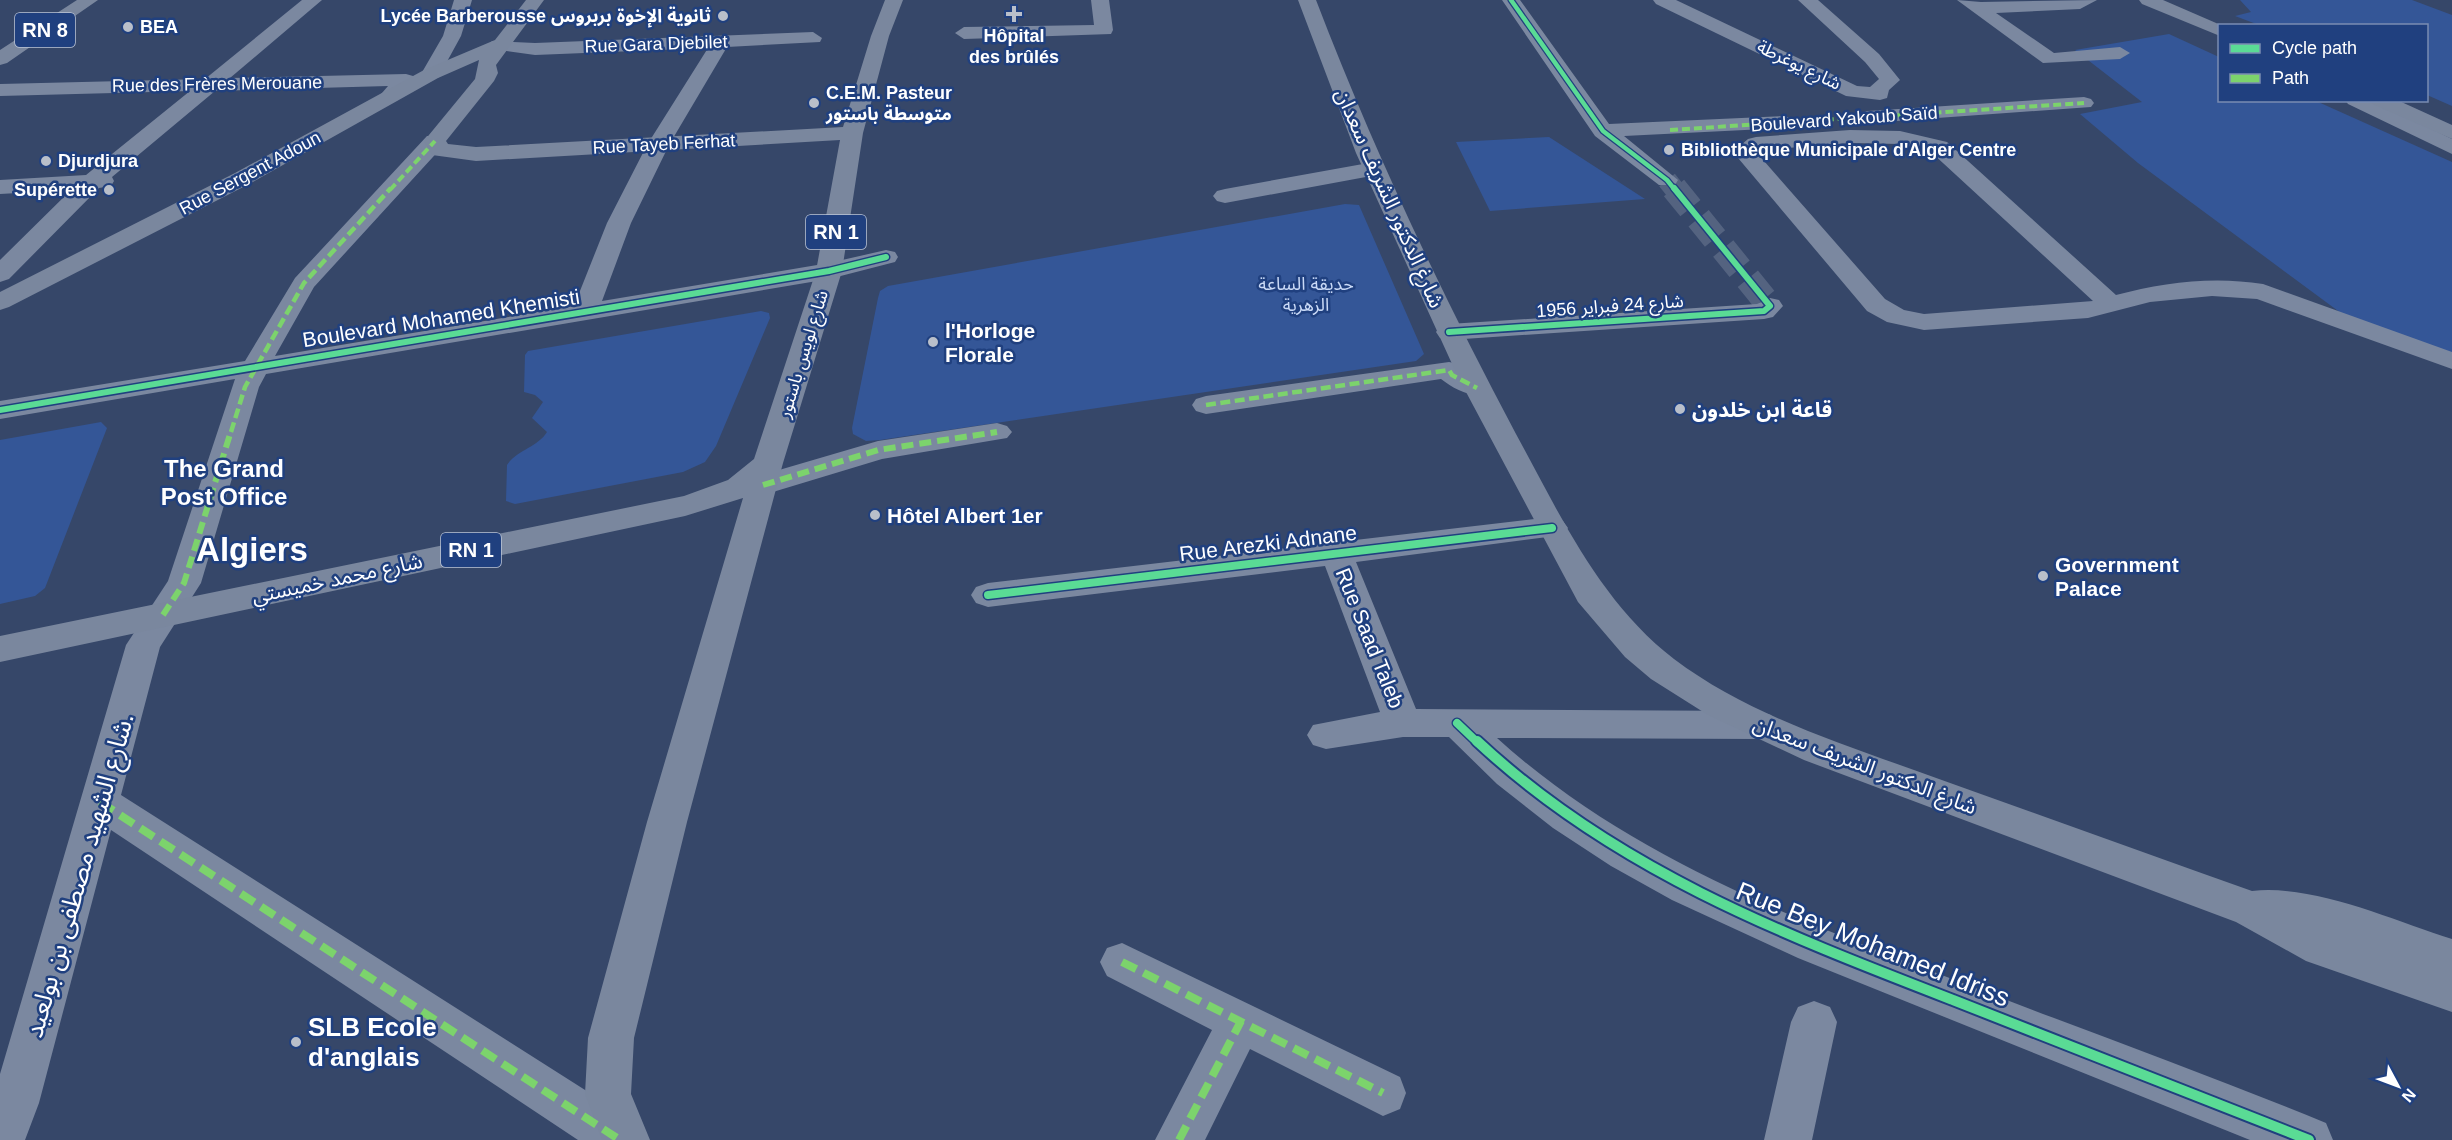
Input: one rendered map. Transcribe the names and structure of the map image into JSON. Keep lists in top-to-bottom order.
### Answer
{
  "streets": {
    "main road": [
      "RN 8",
      "Rue Tayeb Ferhat",
      "Rue Sergent Adoun",
      "شارغ الدكتور الشريف سعدان",
      "RN 1",
      "شارع لويس باستور",
      "شارع محمد خميستي"
    ],
    "street": [
      "Rue Gara Djebilet",
      "شارع يوغرطة",
      "Rue des Frères Merouane",
      "Boulevard Yakoub Saïd",
      "شارع 24 فبراير 1956",
      "Boulevard Mohamed Khemisti",
      "Rue Arezki Adnane",
      "Rue Saad Taleb",
      "شارع الشهيد مصطفى بن بولعيد.",
      "Rue Bey Mohamed Idriss"
    ]
  },
  "crossings": [
    ["Rue Gara Djebilet", "Rue Sergent Adoun"],
    ["Rue des Frères Merouane", "Rue Sergent Adoun"],
    ["Rue Tayeb Ferhat", "شارع لويس باستور"],
    ["Rue Tayeb Ferhat", "شارع الشهيد مصطفى بن بولعيد."],
    ["شارغ الدكتور الشريف سعدان", "شارع 24 فبراير 1956"],
    ["شارغ الدكتور الشريف سعدان", "Rue Arezki Adnane"],
    ["Boulevard Mohamed Khemisti", "شارع لويس باستور"],
    ["Boulevard Mohamed Khemisti", "شارع الشهيد مصطفى بن بولعيد."],
    ["شارع لويس باستور", "شارع محمد خميستي"],
    ["Rue Arezki Adnane", "Rue Saad Taleb"],
    ["شارع محمد خميستي", "شارع الشهيد مصطفى بن بولعيد."]
  ],
  "districts": ["The Grand Post Office", "Algiers"],
  "parks": ["حديقة الساعة الزهرية"],
  "places": {
    "health": ["Hôpital des brûlés"],
    "other": [
      "Lycée Barberousse ثانوية الإخوة بربروس",
      "BEA",
      "C.E.M. Pasteur متوسطة باستور",
      "Bibliothèque Municipale d'Alger Centre",
      "Djurdjura",
      "Supérette",
      "l'Horloge Florale",
      "قاعة ابن خلدون",
      "Hôtel Albert 1er",
      "Government Palace",
      "SLB Ecole d'anglais"
    ]
  },
  "legend": ["Cycle path", "Path"],
  "north": "bottom right"
}
